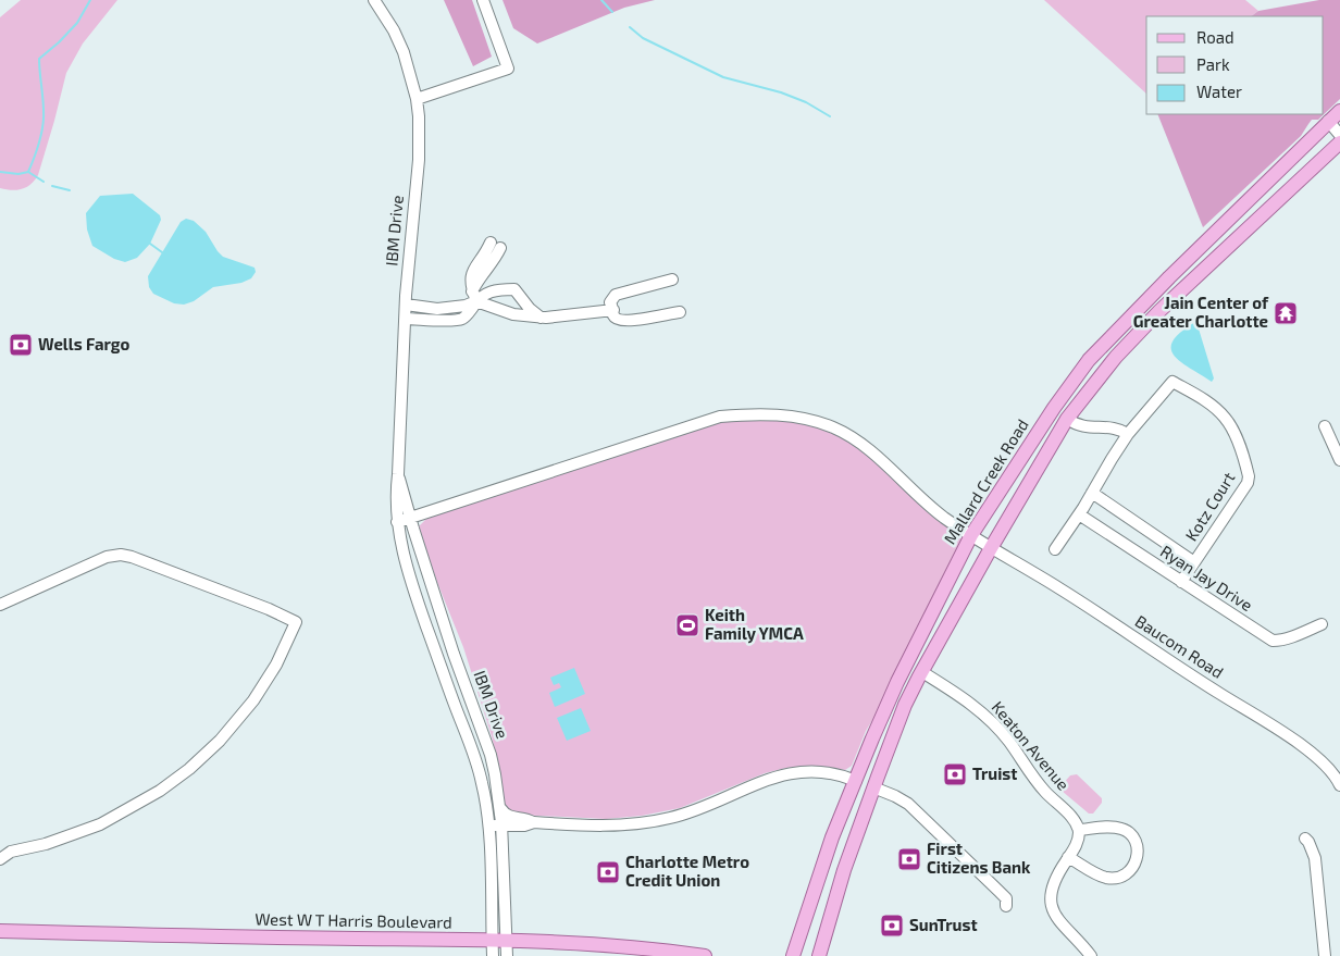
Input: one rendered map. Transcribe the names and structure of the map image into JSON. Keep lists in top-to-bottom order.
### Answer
{
  "streets": {
    "main road": ["Mallard Creek Road", "West W T Harris Boulevard"],
    "street": [
      "IBM Drive",
      "Kotz Court",
      "Ryan Jay Drive",
      "Baucom Road",
      "Keaton Avenue"
    ]
  },
  "crossings": [
    ["IBM Drive", "Baucom Road"],
    ["IBM Drive", "West W T Harris Boulevard"],
    ["Mallard Creek Road", "Baucom Road"],
    ["Kotz Court", "Ryan Jay Drive"]
  ],
  "places": {
    "temple": ["Jain Center of Greater Charlotte"],
    "bank": [
      "Wells Fargo",
      "Truist",
      "First Citizens Bank",
      "Charlotte Metro Credit Union",
      "SunTrust"
    ],
    "sports": ["Keith Family YMCA"]
  },
  "legend": ["Road", "Park", "Water"]
}
